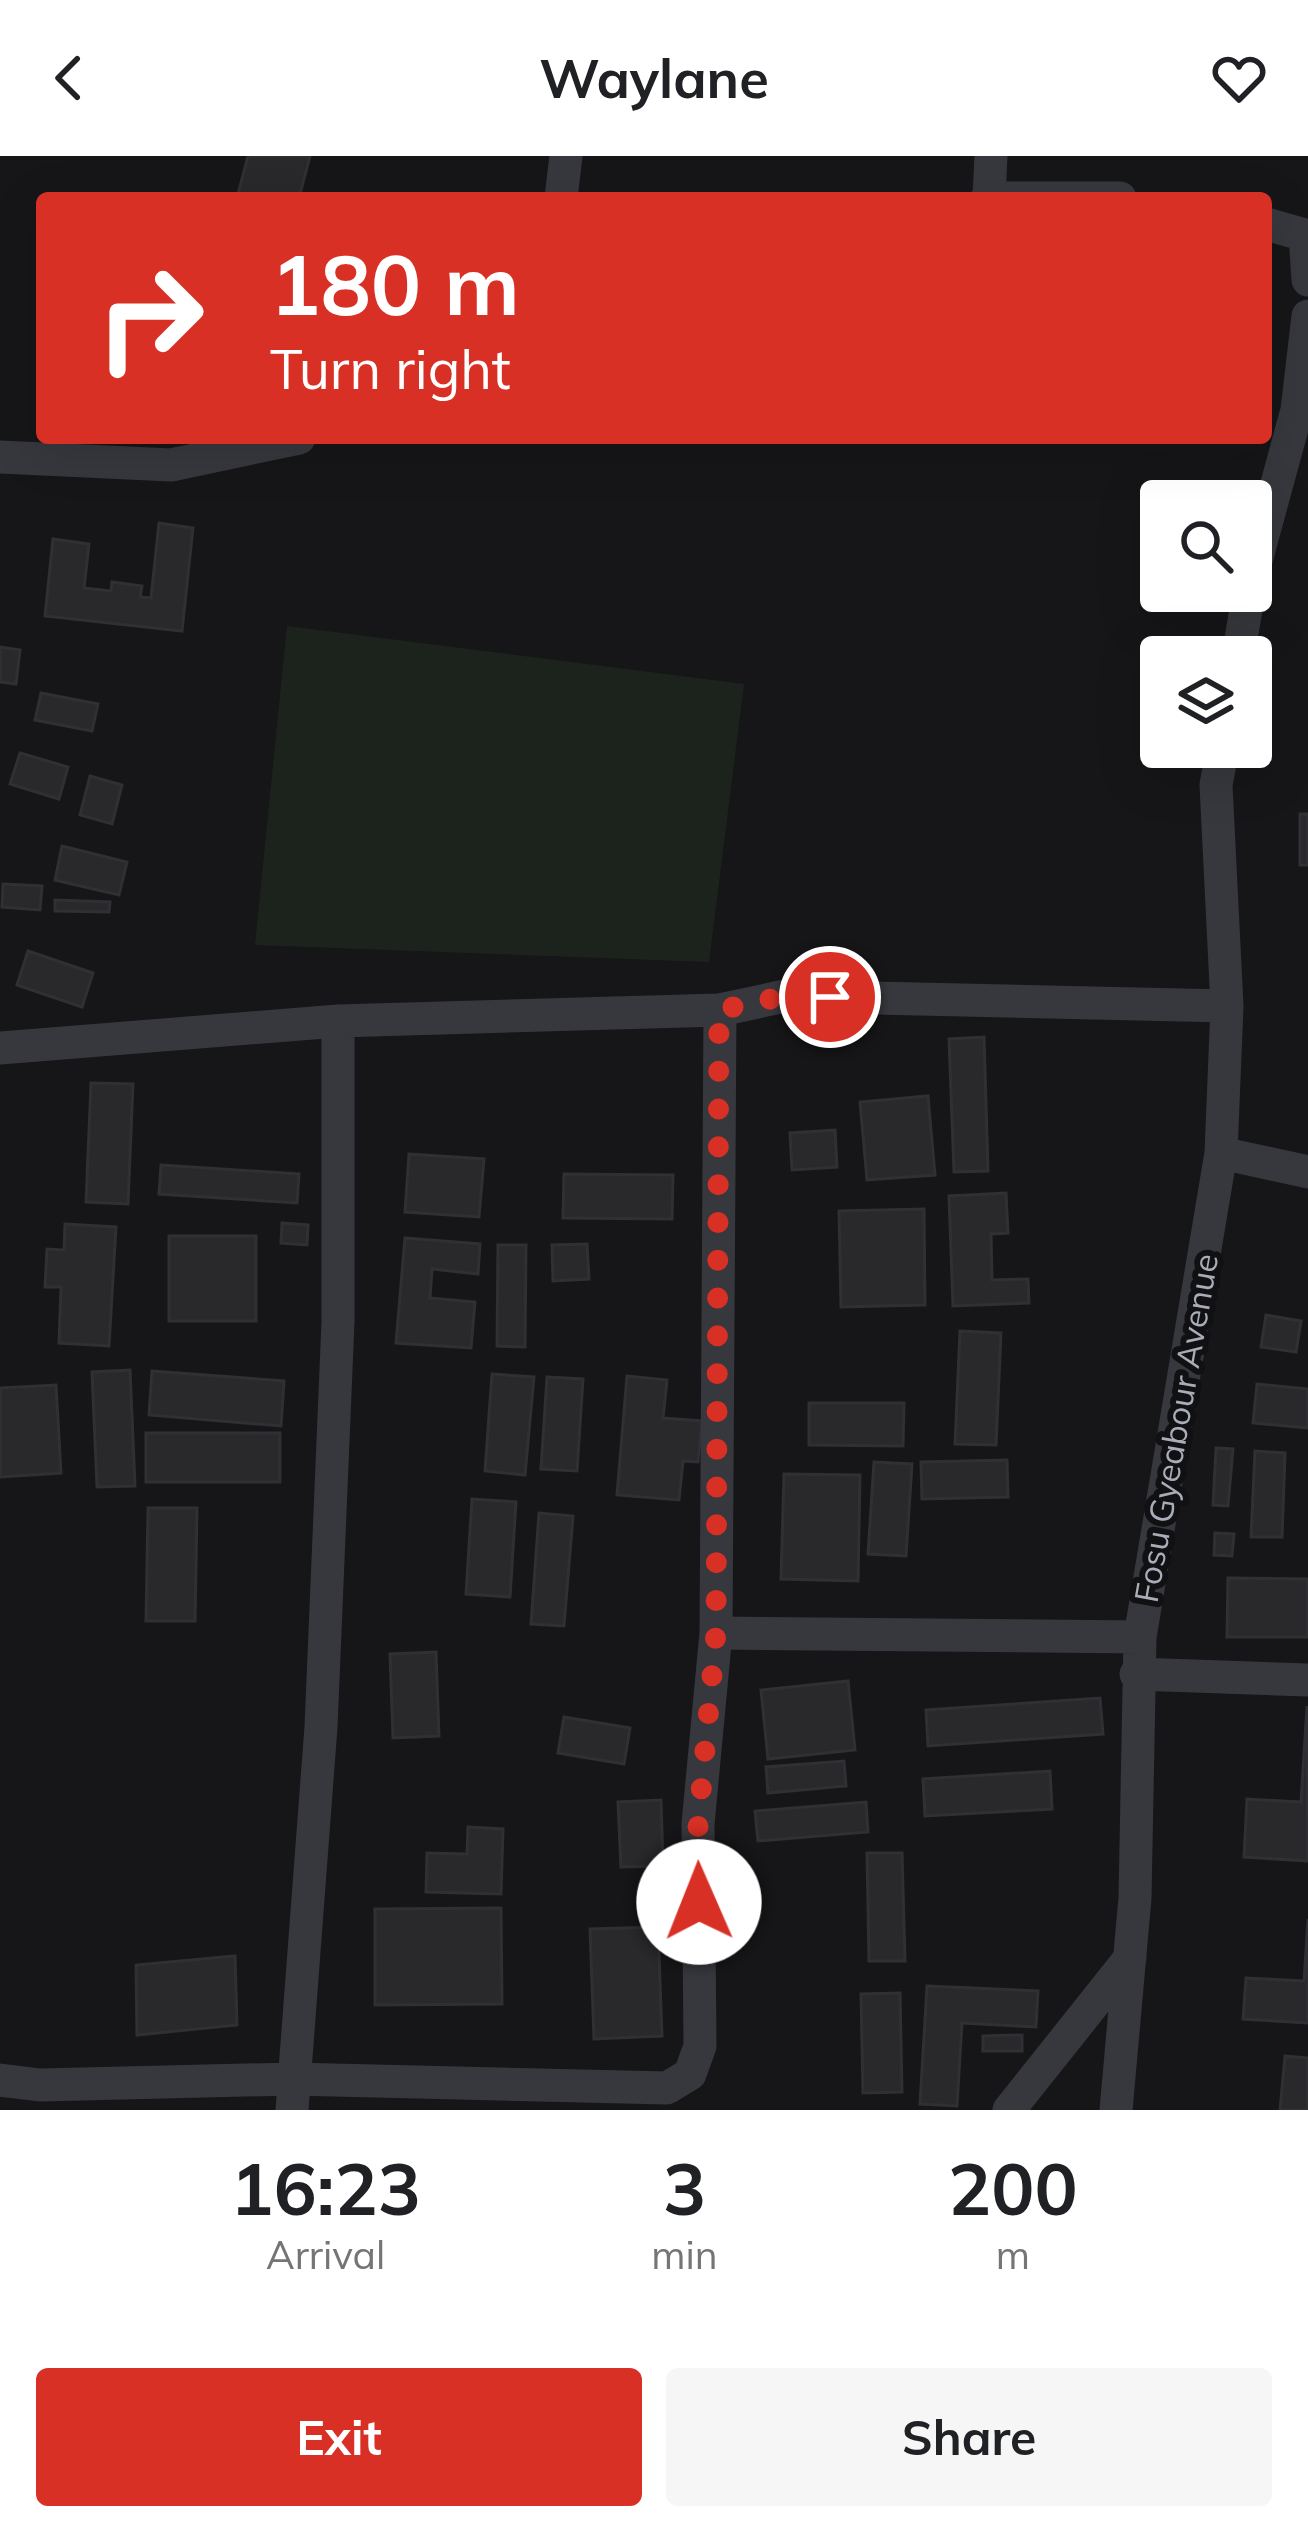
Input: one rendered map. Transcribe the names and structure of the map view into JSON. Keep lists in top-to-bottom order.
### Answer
{
  "streets": {
    "street": ["Fosu Gyeabour Avenue"]
  },
  "page": {
    "header": "Waylane",
    "turn": ["180 m", "Turn right"],
    "eta": [
      "16:23",
      "Arrival",
      "3",
      "min",
      "200",
      "m"
    ],
    "buttons": ["Exit", "Share"]
  }
}
